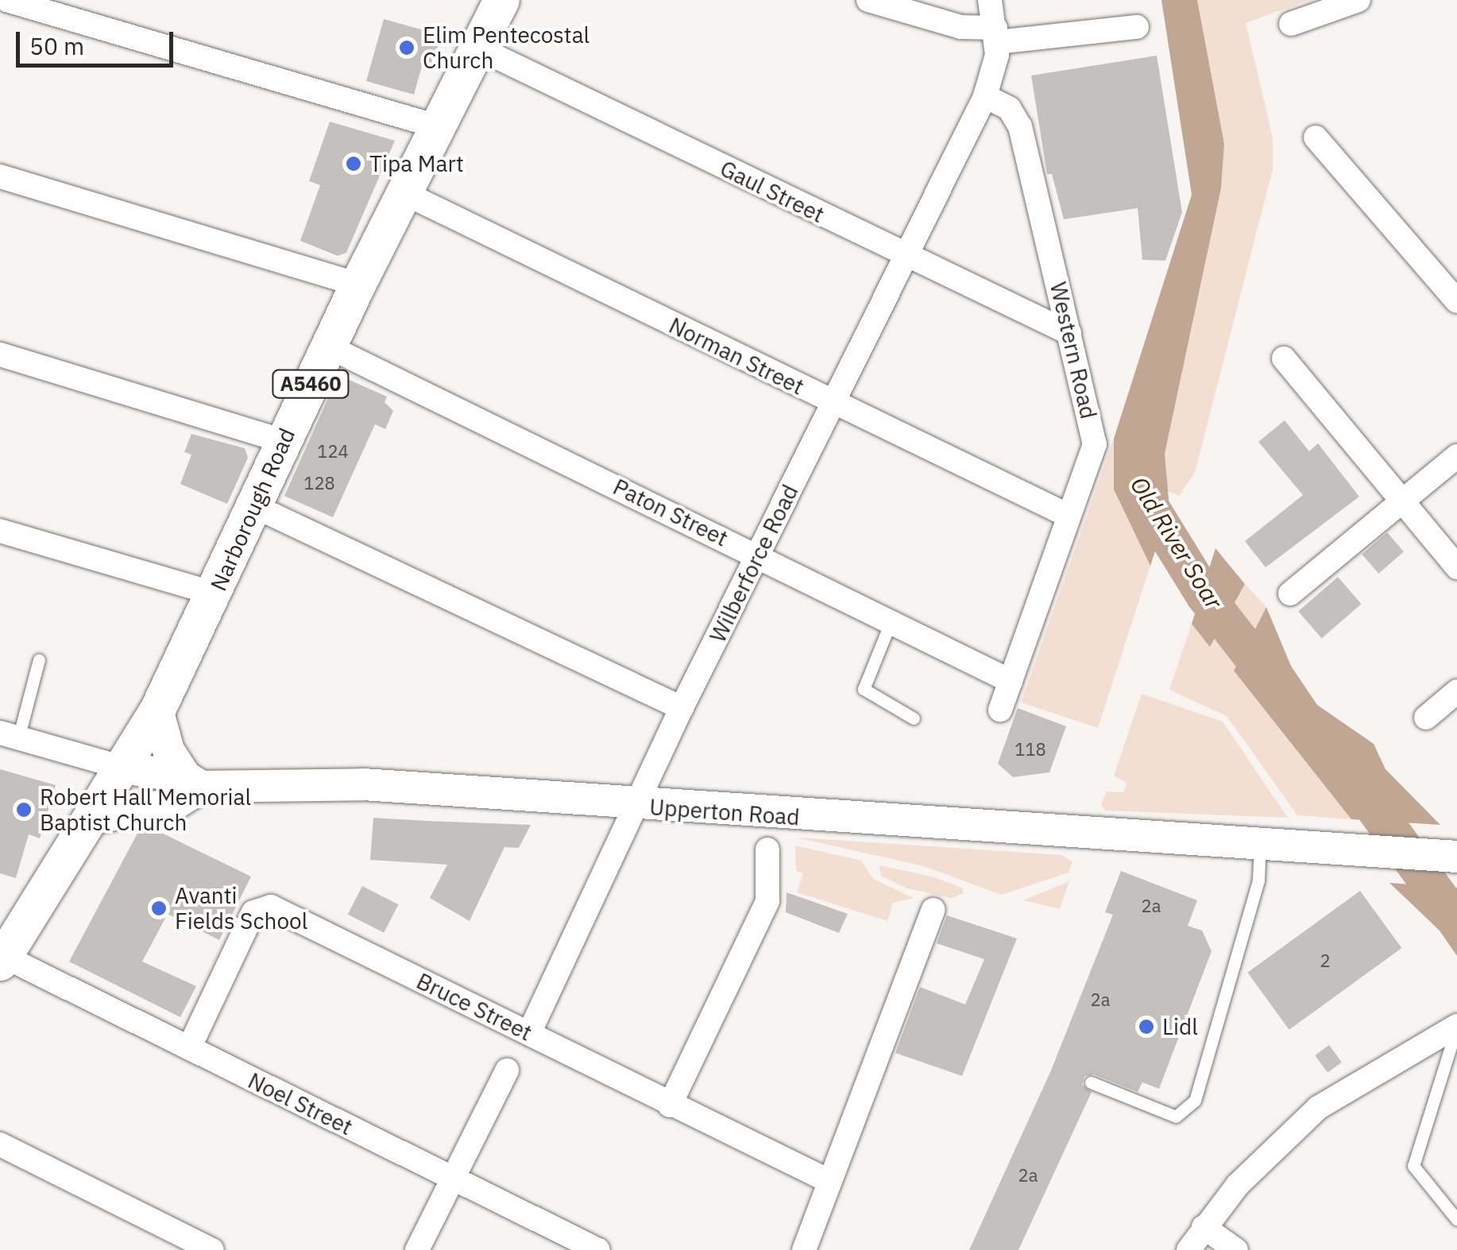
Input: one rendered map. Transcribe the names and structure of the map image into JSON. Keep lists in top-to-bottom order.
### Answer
{
  "streets": {
    "main road": ["A5460", "Narborough Road"],
    "street": [
      "Gaul Street",
      "Western Road",
      "Norman Street",
      "Paton Street",
      "Wilberforce Road",
      "Upperton Road",
      "Bruce Street",
      "Noel Street"
    ]
  },
  "crossings": [
    ["Gaul Street", "Western Road"],
    ["Gaul Street", "Narborough Road"],
    ["Gaul Street", "Wilberforce Road"],
    ["Western Road", "Norman Street"],
    ["Western Road", "Paton Street"],
    ["Western Road", "Wilberforce Road"],
    ["Norman Street", "Narborough Road"],
    ["Norman Street", "Wilberforce Road"],
    ["Narborough Road", "Paton Street"],
    ["Narborough Road", "Upperton Road"],
    ["Narborough Road", "Noel Street"],
    ["Paton Street", "Wilberforce Road"],
    ["Wilberforce Road", "Upperton Road"],
    ["Wilberforce Road", "Bruce Street"],
    ["Bruce Street", "Noel Street"]
  ],
  "water": ["Old River Soar"],
  "places": [
    "Elim Pentecostal Church",
    "Tipa Mart",
    "Robert Hall Memorial Baptist Church",
    "Avanti Fields School",
    "Lidl"
  ],
  "house_numbers": [
    "124",
    "128",
    "118",
    "2a",
    "2",
    "2a",
    "2a"
  ],
  "scale_bar": "50 m"
}
